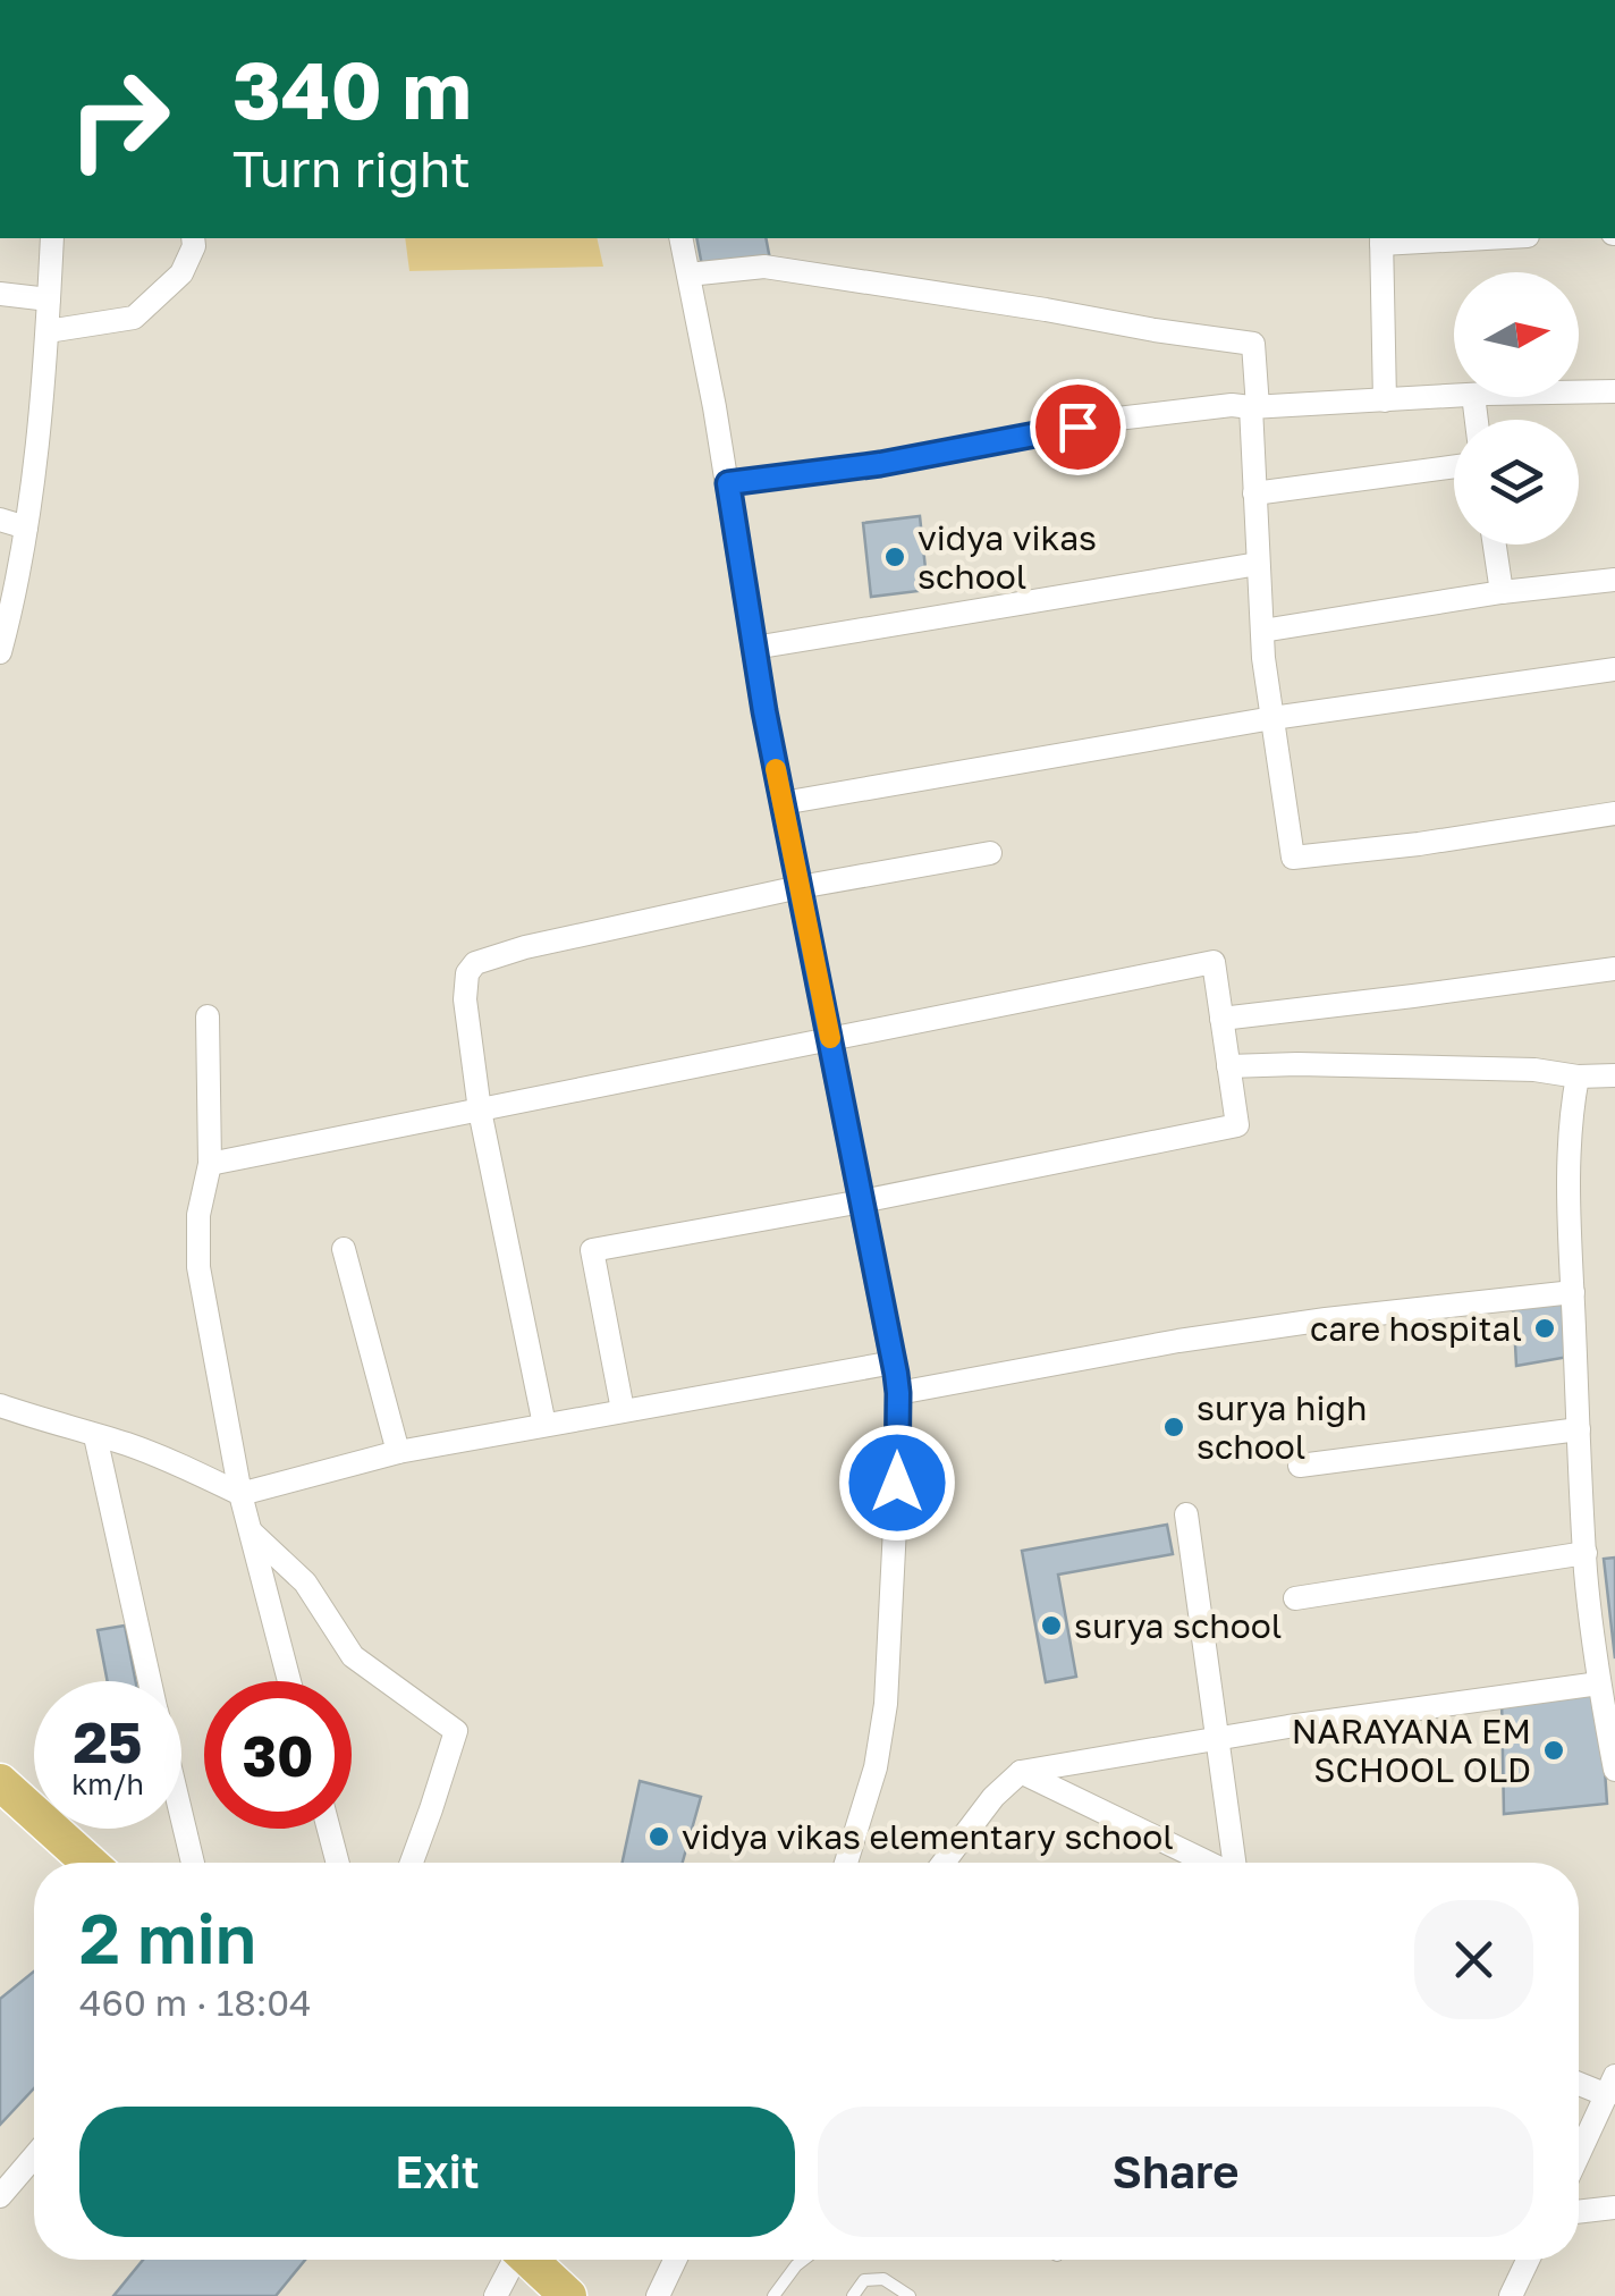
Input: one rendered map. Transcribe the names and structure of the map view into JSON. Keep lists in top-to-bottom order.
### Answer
{
  "places": [
    "vidya vikas school",
    "care hospital",
    "surya high school",
    "surya school",
    "NARAYANA EM SCHOOL OLD",
    "vidya vikas elementary school"
  ],
  "north": "right",
  "page": {
    "turn": ["340 m", "Turn right"],
    "speed": "25 km/h",
    "limit": "30",
    "heading": ["2 min", "460 m · 18:04"],
    "buttons": ["Exit", "Share"]
  }
}
